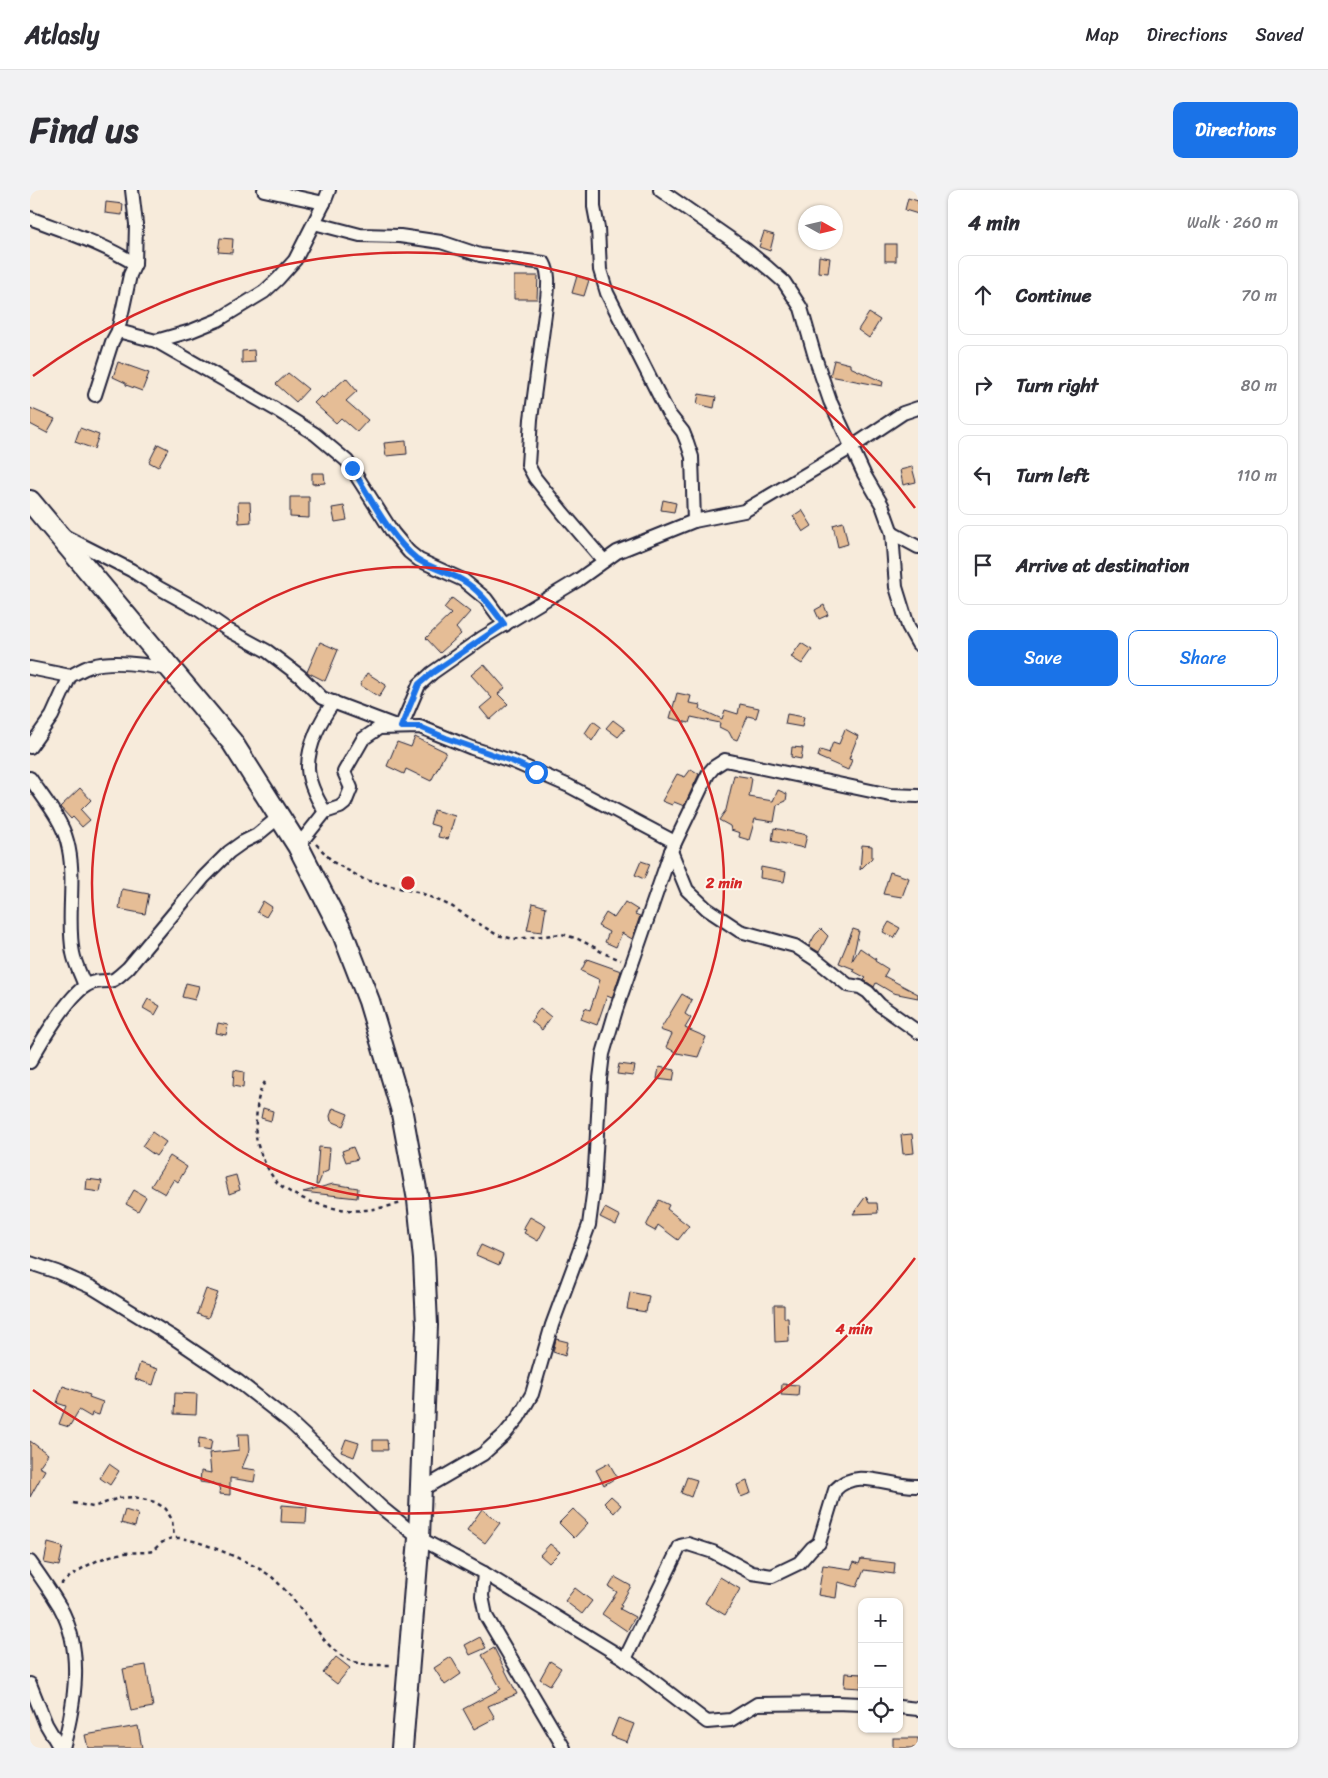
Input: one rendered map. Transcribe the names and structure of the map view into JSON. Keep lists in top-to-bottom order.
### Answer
{
  "north": "right",
  "page": {
    "header": "Atlasly",
    "nav": ["Map", "Directions", "Saved"],
    "title": "Find us",
    "buttons": [
      "Directions",
      ["Save", "Share"]
    ],
    "heading": ["4 min", "Walk · 260 m"],
    "list": [
      ["Continue", "70 m"],
      ["Turn right", "80 m"],
      ["Turn left", "110 m"],
      "Arrive at destination"
    ],
    "map_buttons": ["+", "−"]
  },
  "rings": ["2 min", "4 min"]
}
